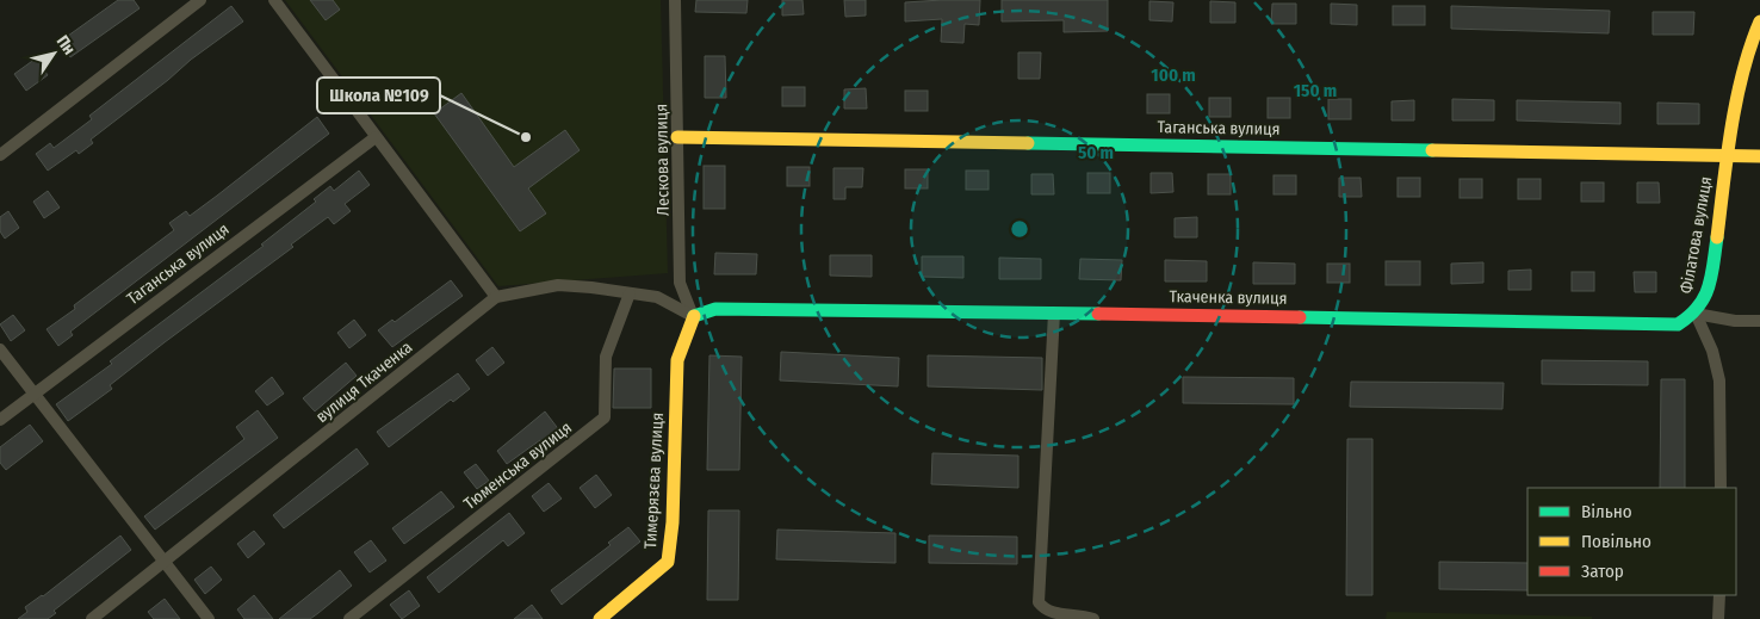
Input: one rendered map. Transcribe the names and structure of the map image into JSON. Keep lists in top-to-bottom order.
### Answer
{
  "streets": {
    "street": [
      "Таганська вулиця",
      "Лескова вулиця",
      "Філатова вулиця",
      "Ткаченка вулиця",
      "вулиця Ткаченка",
      "Тюменська вулиця",
      "Тимерязєва вулиця"
    ]
  },
  "crossings": [
    ["Таганська вулиця", "Лескова вулиця"],
    ["Таганська вулиця", "Філатова вулиця"],
    ["Лескова вулиця", "Ткаченка вулиця"],
    ["Лескова вулиця", "вулиця Ткаченка"],
    ["Лескова вулиця", "Тимерязєва вулиця"],
    ["Філатова вулиця", "Ткаченка вулиця"],
    ["Ткаченка вулиця", "вулиця Ткаченка"],
    ["Ткаченка вулиця", "Тимерязєва вулиця"],
    ["вулиця Ткаченка", "Тюменська вулиця"],
    ["вулиця Ткаченка", "Тимерязєва вулиця"]
  ],
  "places": ["Школа №109"],
  "legend": ["Вільно", "Повільно", "Затор"],
  "north": "top right",
  "rings": ["100 m", "150 m", "50 m"]
}
